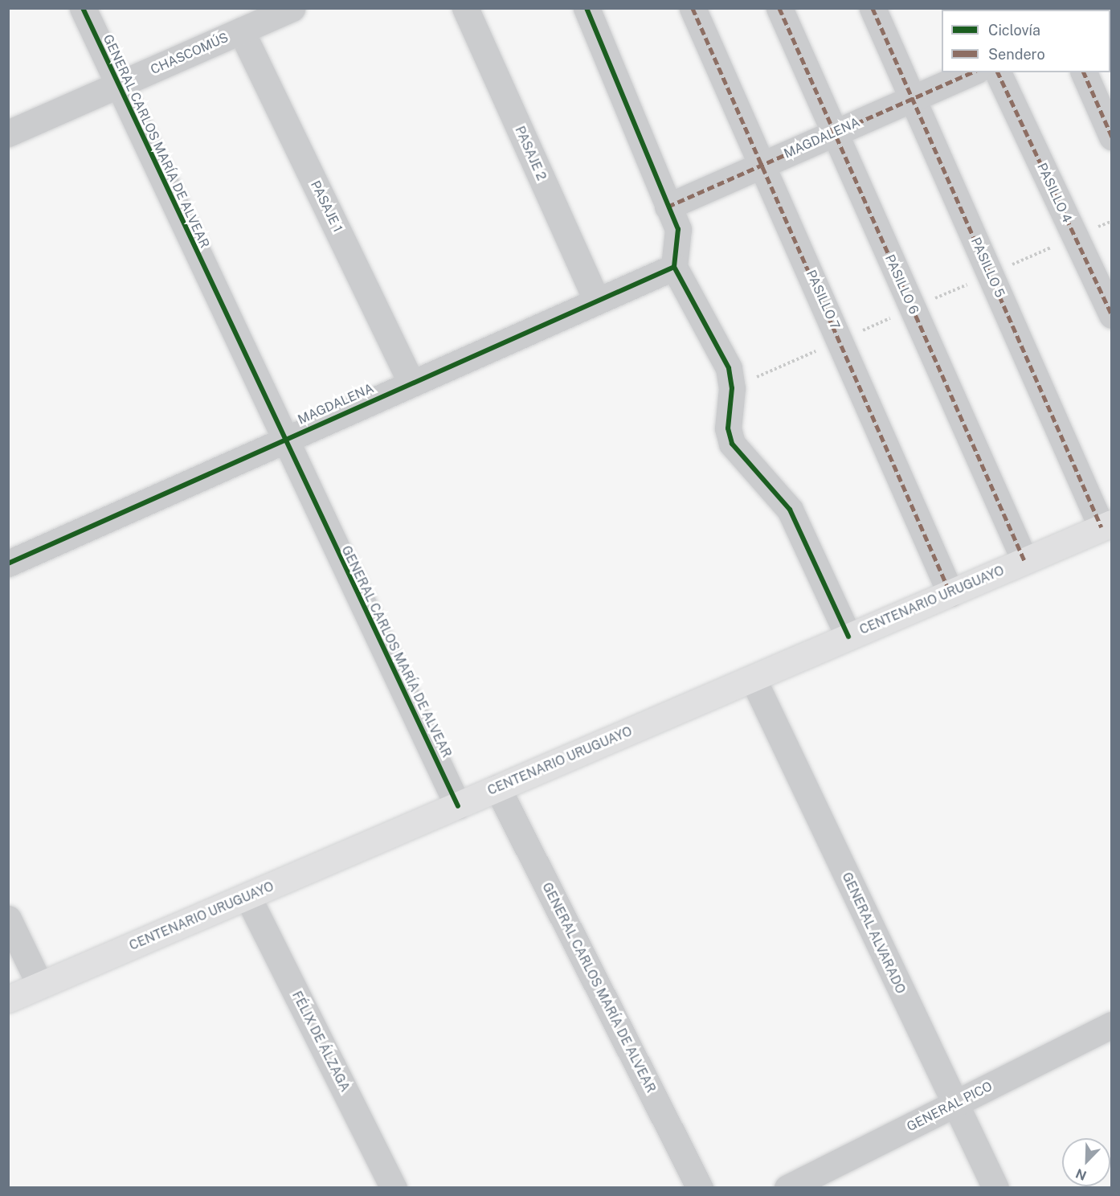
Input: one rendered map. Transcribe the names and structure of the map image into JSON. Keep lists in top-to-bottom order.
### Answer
{
  "streets": {
    "main road": ["CENTENARIO URUGUAYO"],
    "street": [
      "CHASCOMÚS",
      "MAGDALENA",
      "GENERAL CARLOS MARÍA DE ALVEAR",
      "PASAJE 2",
      "PASILLO 4",
      "PASAJE 1",
      "PASILLO 5",
      "PASILLO 6",
      "PASILLO 7",
      "GENERAL ALVARADO",
      "FÉLIX DE ÁLZAGA",
      "GENERAL PICO"
    ]
  },
  "crossings": [
    ["CHASCOMÚS", "GENERAL CARLOS MARÍA DE ALVEAR"],
    ["CHASCOMÚS", "PASAJE 1"],
    ["MAGDALENA", "GENERAL CARLOS MARÍA DE ALVEAR"],
    ["MAGDALENA", "PASAJE 2"],
    ["MAGDALENA", "PASAJE 1"],
    ["MAGDALENA", "PASILLO 5"],
    ["MAGDALENA", "PASILLO 6"],
    ["MAGDALENA", "PASILLO 7"],
    ["GENERAL CARLOS MARÍA DE ALVEAR", "CENTENARIO URUGUAYO"],
    ["PASILLO 5", "CENTENARIO URUGUAYO"],
    ["PASILLO 6", "CENTENARIO URUGUAYO"],
    ["PASILLO 7", "CENTENARIO URUGUAYO"],
    ["CENTENARIO URUGUAYO", "GENERAL ALVARADO"],
    ["CENTENARIO URUGUAYO", "FÉLIX DE ÁLZAGA"],
    ["GENERAL ALVARADO", "GENERAL PICO"]
  ],
  "legend": ["Ciclovía", "Sendero"],
  "north": "bottom left"
}
